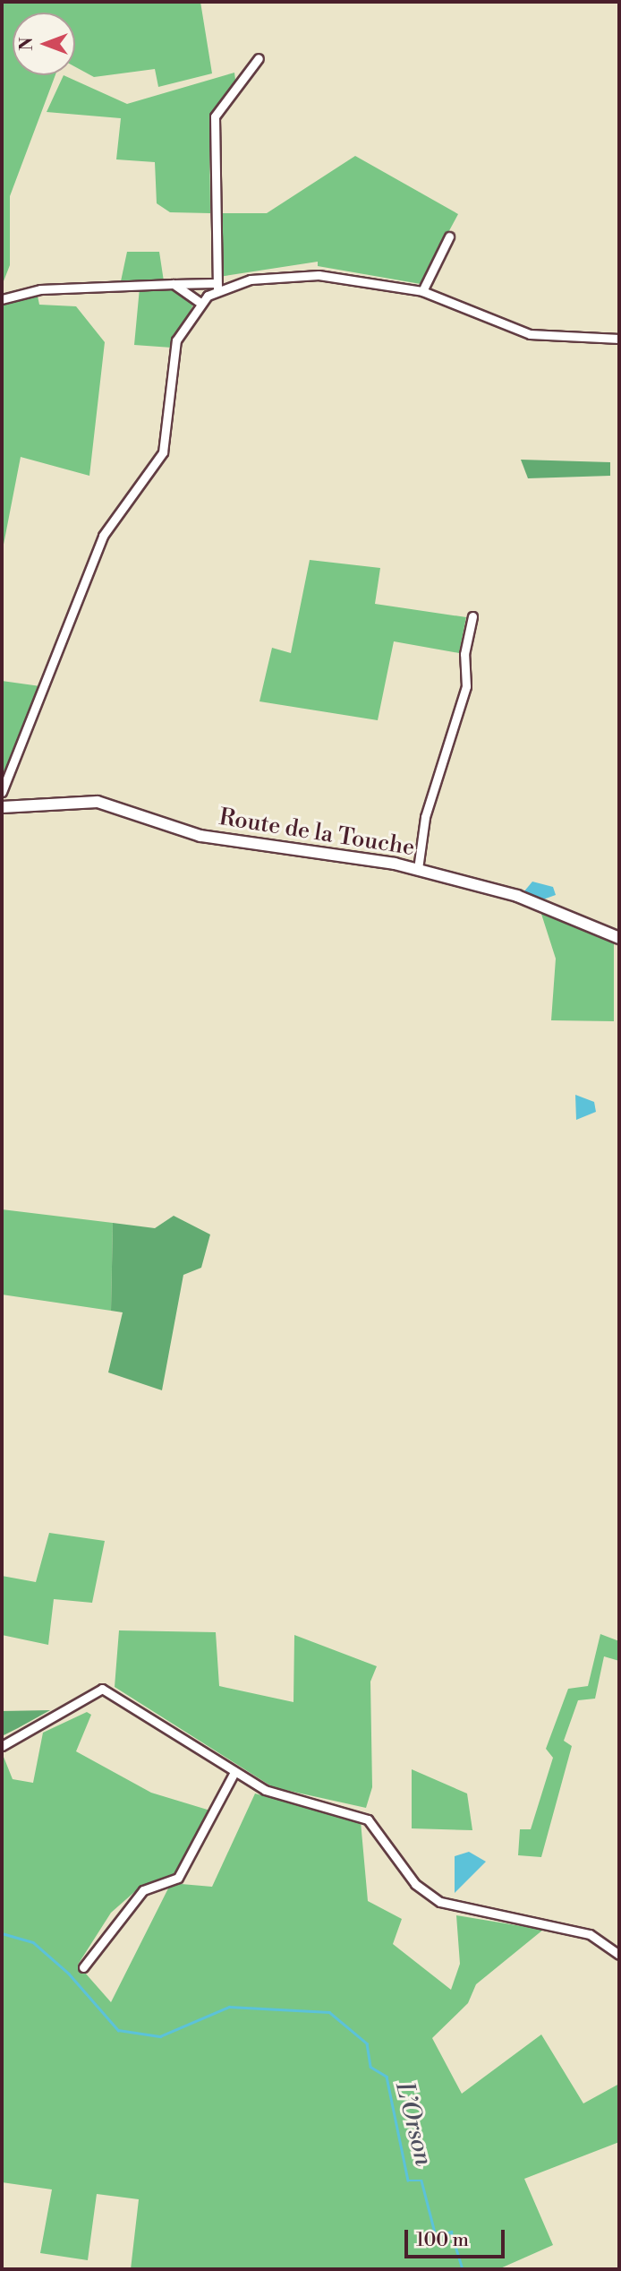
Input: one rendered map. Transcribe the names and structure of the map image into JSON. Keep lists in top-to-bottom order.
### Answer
{
  "streets": {
    "street": ["Route de la Touche"]
  },
  "water": ["L’Orson"],
  "scale_bar": "100 m",
  "north": "left"
}
